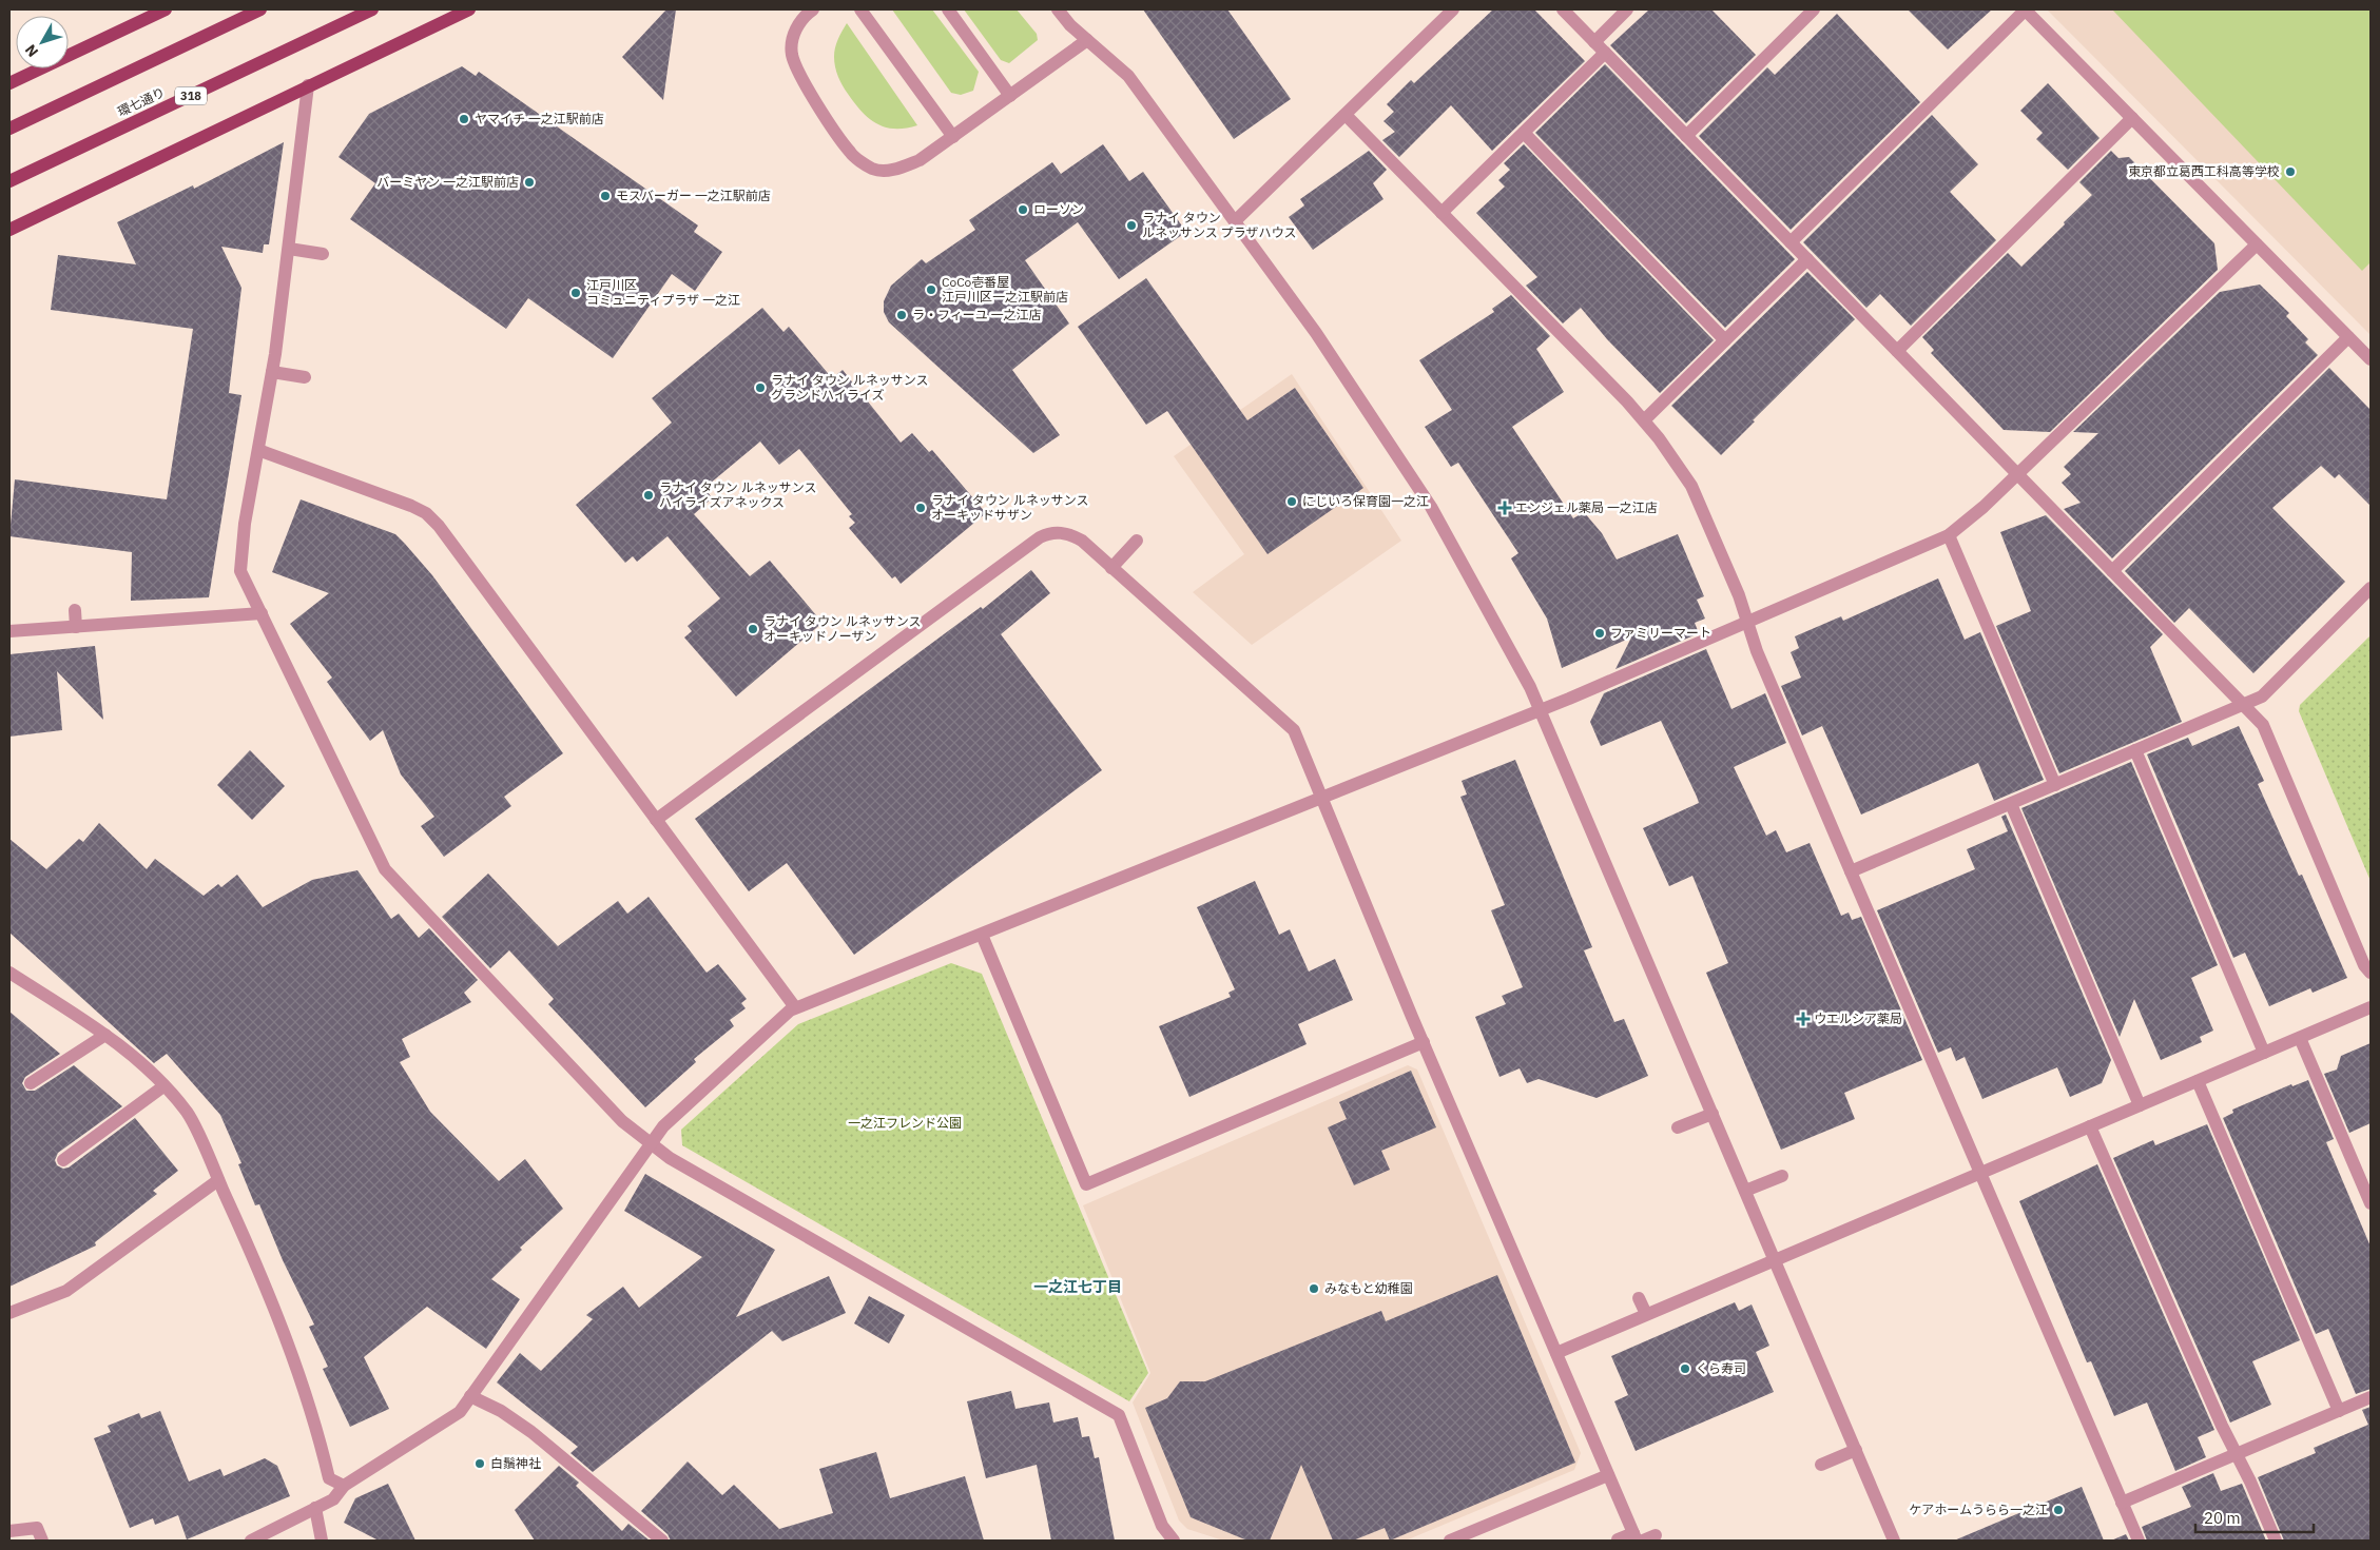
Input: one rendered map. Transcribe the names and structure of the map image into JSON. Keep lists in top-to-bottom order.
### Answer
{
  "streets": {
    "main road": ["318", "環七通り"]
  },
  "districts": ["一之江七丁目"],
  "parks": ["一之江フレンド公園"],
  "places": {
    "other": [
      "ヤマイチ 一之江駅前店",
      "東京都立葛西工科高等学校",
      "バーミヤン 一之江駅前店",
      "モスバーガー 一之江駅前店",
      "ローソン",
      "ラナイ タウン ルネッサンス プラザハウス",
      "CoCo壱番屋 江戸川区一之江駅前店",
      "江戸川区 コミュニティプラザ 一之江",
      "ラ・フィーユ 一之江店",
      "ラナイ タウン ルネッサンス グランドハイライズ",
      "ラナイ タウン ルネッサンス ハイライズアネックス",
      "にじいろ保育園一之江",
      "ラナイ タウン ルネッサンス オーキッドサザン",
      "ラナイ タウン ルネッサンス オーキッドノーザン",
      "ファミリーマート",
      "みなもと幼稚園",
      "くら寿司",
      "白鬚神社",
      "ケアホームうらら一之江"
    ],
    "health": ["エンジェル薬局 一之江店", "ウエルシア薬局"]
  },
  "scale_bar": "20 m",
  "north": "bottom left"
}
